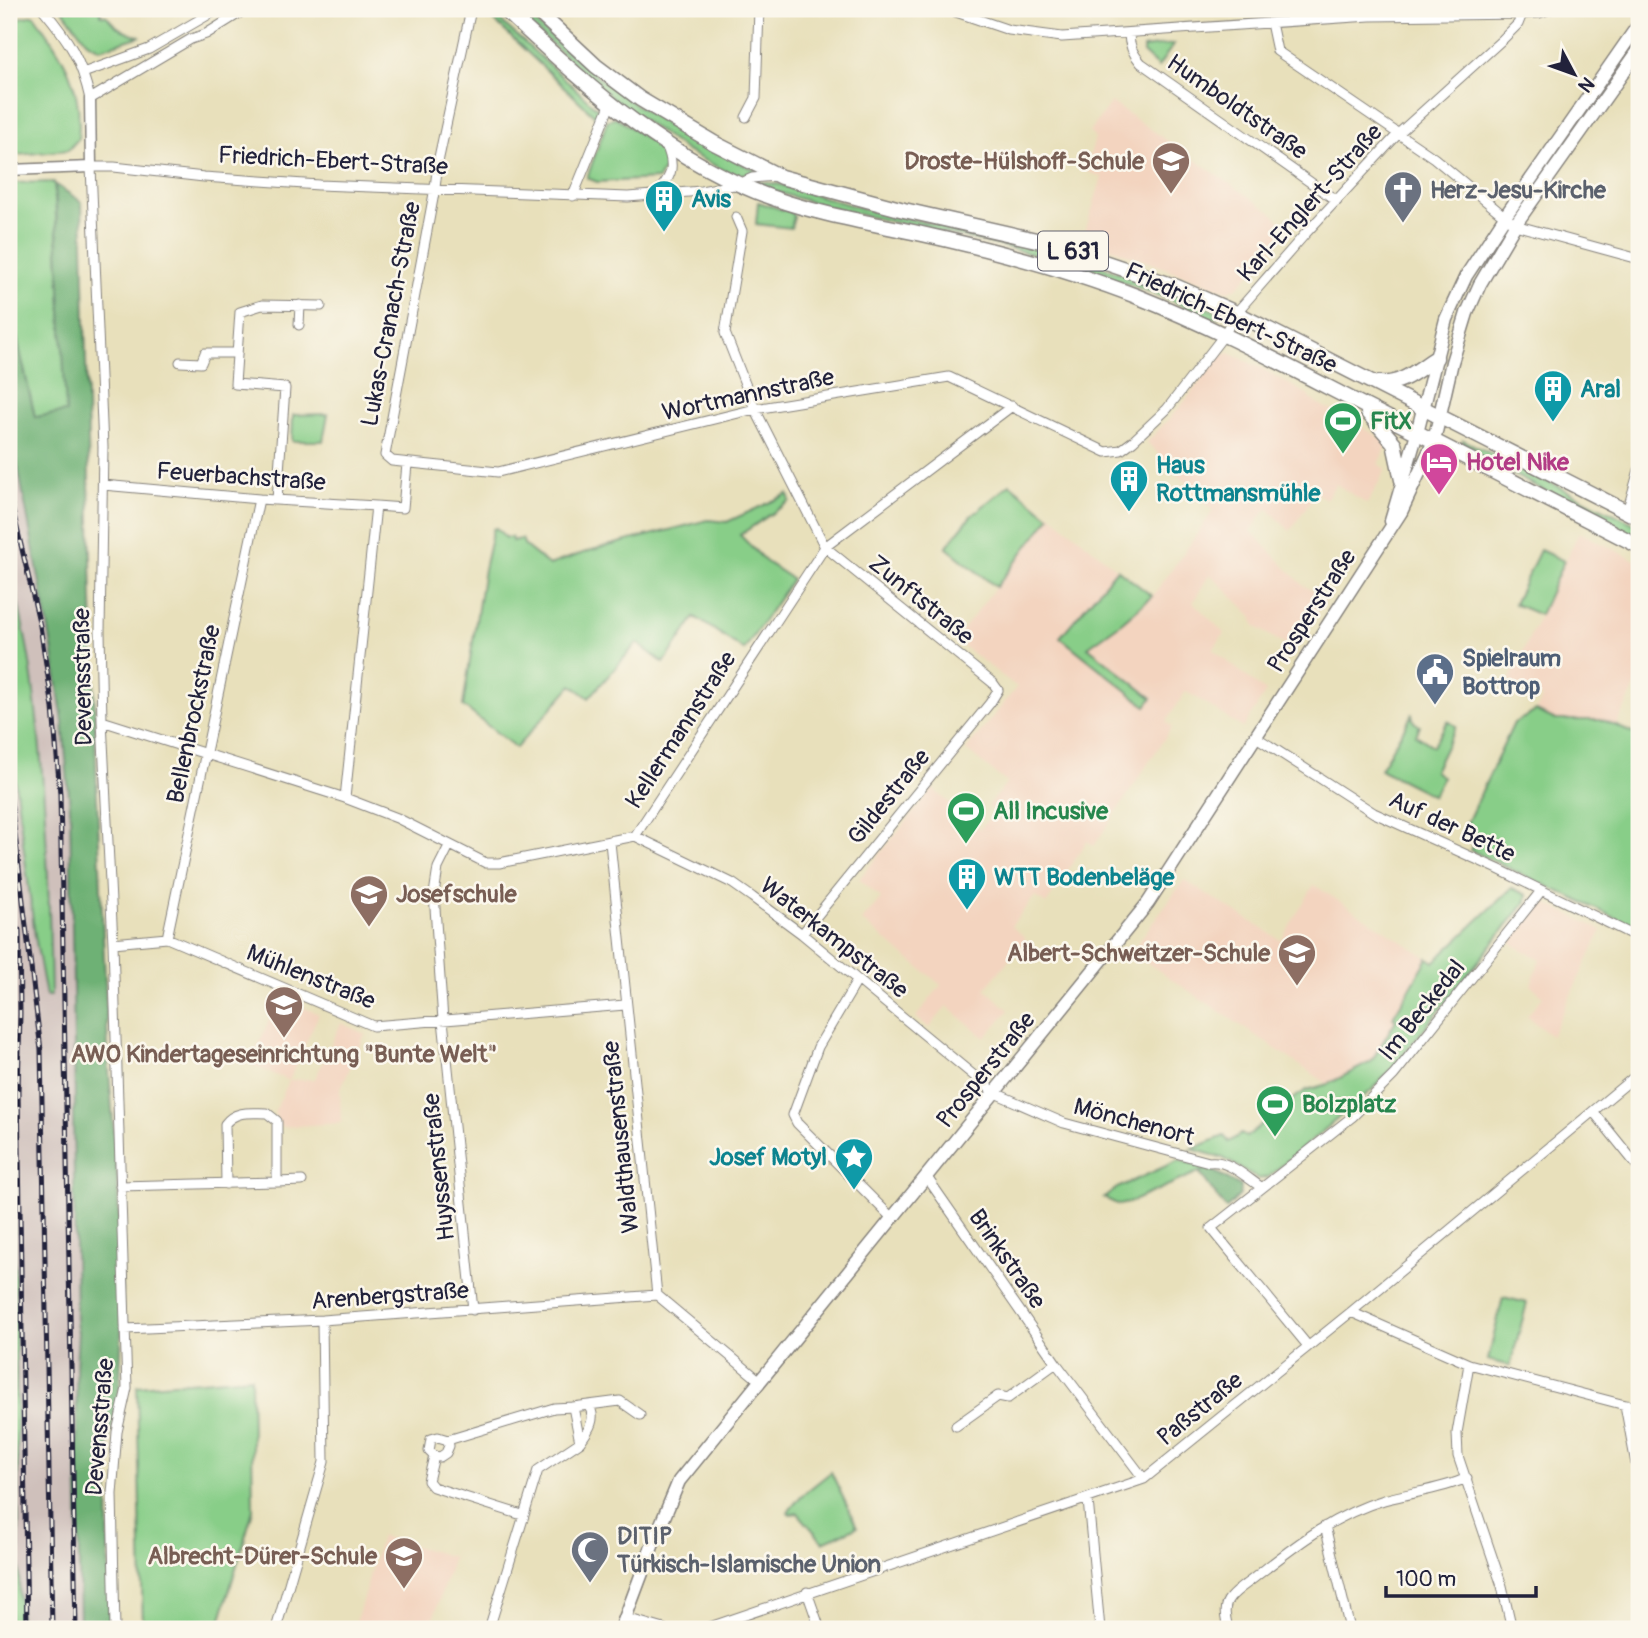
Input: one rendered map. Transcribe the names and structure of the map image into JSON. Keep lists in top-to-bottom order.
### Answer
{
  "streets": {
    "main road": ["Friedrich-Ebert-Straße", "L 631", "Prosperstraße"],
    "street": [
      "Humboldtstraße",
      "Karl-Englert-Straße",
      "Lukas-Cranach-Straße",
      "Wortmannstraße",
      "Feuerbachstraße",
      "Zunftstraße",
      "Devensstraße",
      "Bellenbrockstraße",
      "Kellermannstraße",
      "Gildestraße",
      "Auf der Bette",
      "Waterkampstraße",
      "Mühlenstraße",
      "Im Beckedal",
      "Mönchenort",
      "Waldthausenstraße",
      "Huyssenstraße",
      "Brinkstraße",
      "Arenbergstraße",
      "Paßstraße"
    ]
  },
  "crossings": [
    ["Humboldtstraße", "Karl-Englert-Straße"],
    ["Friedrich-Ebert-Straße", "Karl-Englert-Straße"],
    ["Friedrich-Ebert-Straße", "L 631"],
    ["Friedrich-Ebert-Straße", "Lukas-Cranach-Straße"],
    ["Friedrich-Ebert-Straße", "Prosperstraße"],
    ["Friedrich-Ebert-Straße", "Devensstraße"],
    ["Karl-Englert-Straße", "Wortmannstraße"],
    ["Lukas-Cranach-Straße", "Wortmannstraße"],
    ["Wortmannstraße", "Kellermannstraße"],
    ["Feuerbachstraße", "Devensstraße"],
    ["Feuerbachstraße", "Bellenbrockstraße"],
    ["Zunftstraße", "Kellermannstraße"],
    ["Zunftstraße", "Gildestraße"],
    ["Prosperstraße", "Auf der Bette"],
    ["Prosperstraße", "Waterkampstraße"],
    ["Prosperstraße", "Mönchenort"],
    ["Prosperstraße", "Brinkstraße"],
    ["Devensstraße", "Kellermannstraße"],
    ["Devensstraße", "Mühlenstraße"],
    ["Devensstraße", "Arenbergstraße"],
    ["Bellenbrockstraße", "Kellermannstraße"],
    ["Bellenbrockstraße", "Mühlenstraße"],
    ["Kellermannstraße", "Waterkampstraße"],
    ["Kellermannstraße", "Waldthausenstraße"],
    ["Kellermannstraße", "Huyssenstraße"],
    ["Gildestraße", "Waterkampstraße"],
    ["Auf der Bette", "Im Beckedal"],
    ["Waterkampstraße", "Mönchenort"],
    ["Mühlenstraße", "Waldthausenstraße"],
    ["Mühlenstraße", "Huyssenstraße"],
    ["Im Beckedal", "Mönchenort"],
    ["Im Beckedal", "Paßstraße"],
    ["Waldthausenstraße", "Arenbergstraße"],
    ["Huyssenstraße", "Arenbergstraße"],
    ["Brinkstraße", "Paßstraße"]
  ],
  "places": {
    "school or university": [
      "Droste-Hülshoff-Schule",
      "Josefschule",
      "Albert-Schweitzer-Schule",
      "AWO Kindertageseinrichtung \"Bunte Welt\"",
      "Albrecht-Dürer-Schule"
    ],
    "church": ["Herz-Jesu-Kirche"],
    "building": [
      "Avis",
      "Aral",
      "Haus Rottmansmühle",
      "WTT Bodenbeläge"
    ],
    "sports": ["FitX", "All Incusive", "Bolzplatz"],
    "hotel": ["Hotel Nike"],
    "public building": ["Spielraum Bottrop"],
    "place": ["Josef Motyl"],
    "mosque": ["DITIP Türkisch-Islamische Union"]
  },
  "scale_bar": "100 m",
  "north": "bottom right"
}
